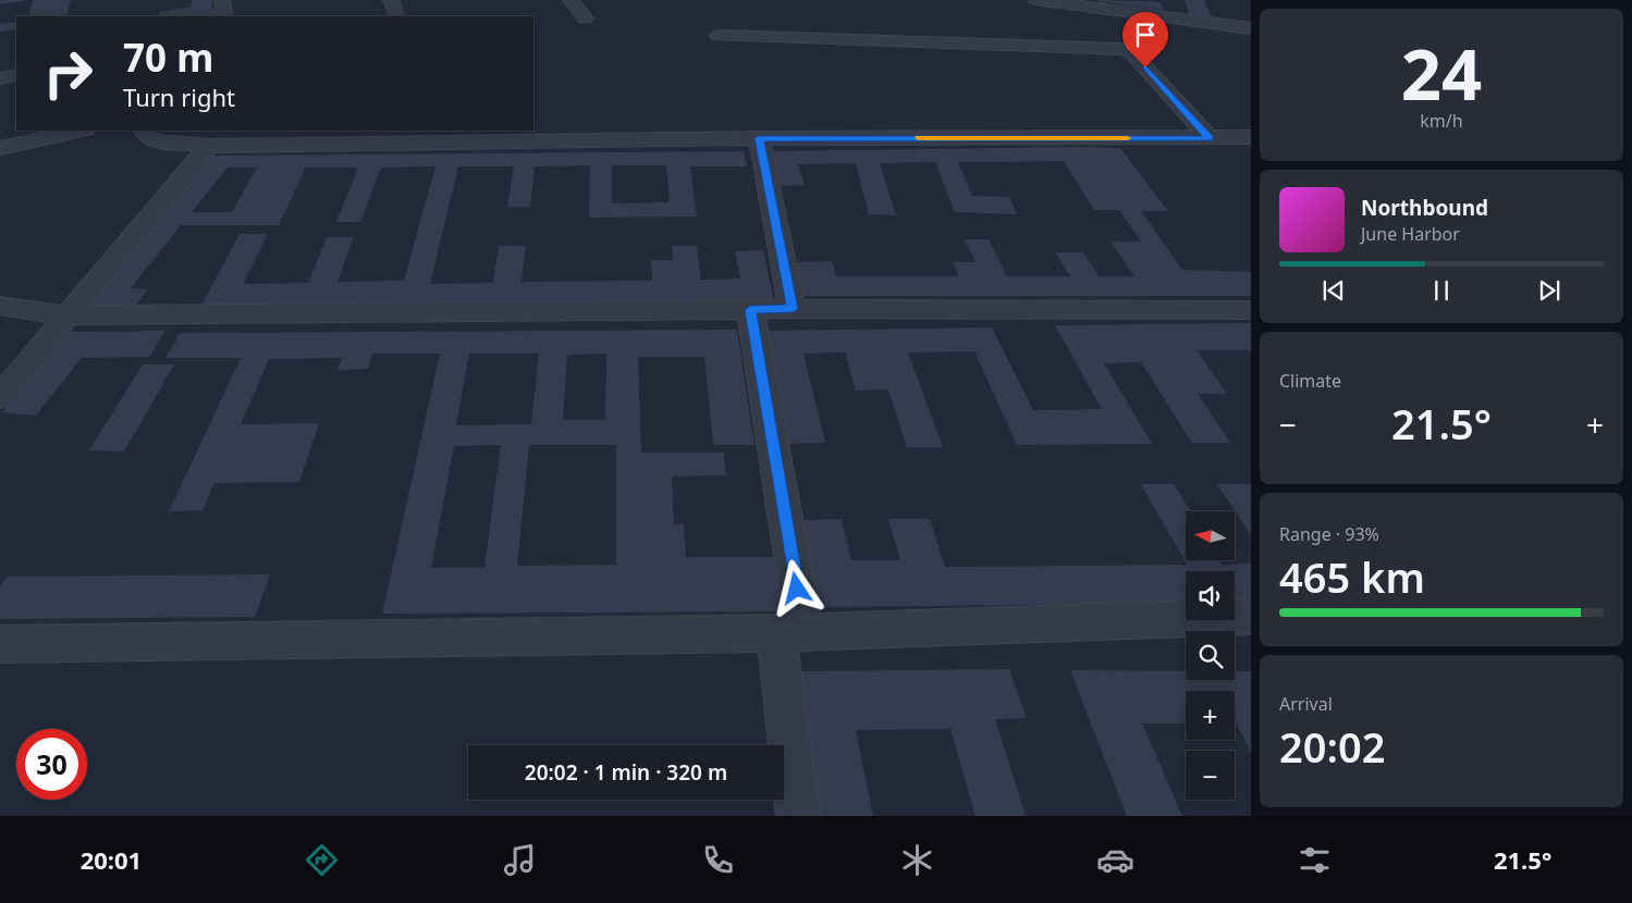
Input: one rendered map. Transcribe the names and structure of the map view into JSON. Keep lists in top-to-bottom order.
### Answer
{
  "north": "left",
  "page": {
    "tile": [
      ["24", "km/h"],
      "Climate",
      ["Range · 93%", "465 km"],
      ["Arrival", "20:02"]
    ],
    "turn": ["70 m", "Turn right"],
    "song": ["Northbound", "June Harbor"],
    "heat": ["−", "21.5°", "+"],
    "map_buttons": ["+", "−"],
    "limit": "30",
    "trip": "20:02 · 1 min · 320 m",
    "tabs": ["20:01", "21.5°"]
  }
}
